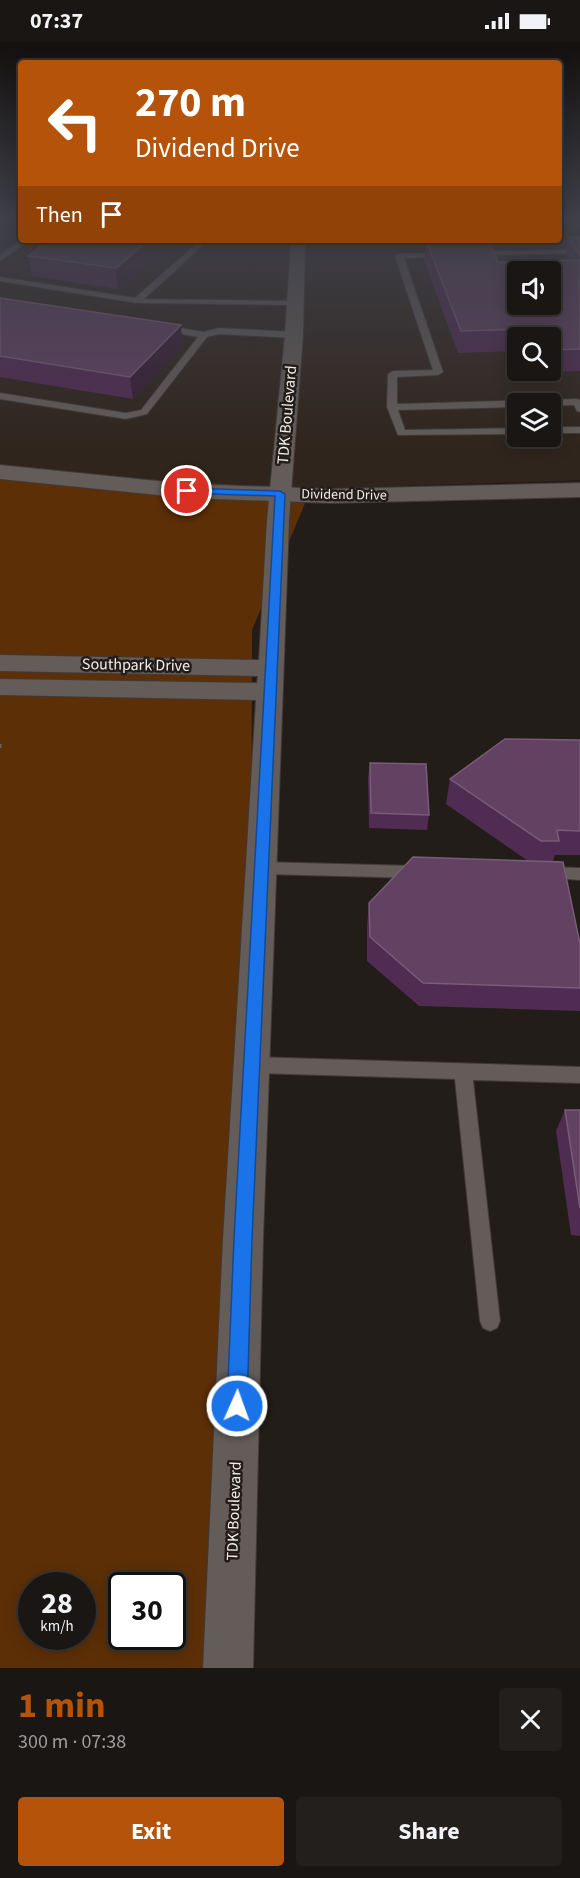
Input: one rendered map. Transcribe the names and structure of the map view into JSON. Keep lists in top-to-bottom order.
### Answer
{
  "streets": {
    "street": ["TDK Boulevard", "Dividend Drive", "Southpark Drive"]
  },
  "crossings": [
    ["TDK Boulevard", "Dividend Drive"],
    ["TDK Boulevard", "Southpark Drive"]
  ],
  "page": {
    "status": "07:37",
    "turn": ["270 m", "Dividend Drive"],
    "then": "Then",
    "speed": "28 km/h",
    "limit": "30",
    "heading": ["1 min", "300 m · 07:38"],
    "buttons": ["Exit", "Share"]
  }
}
